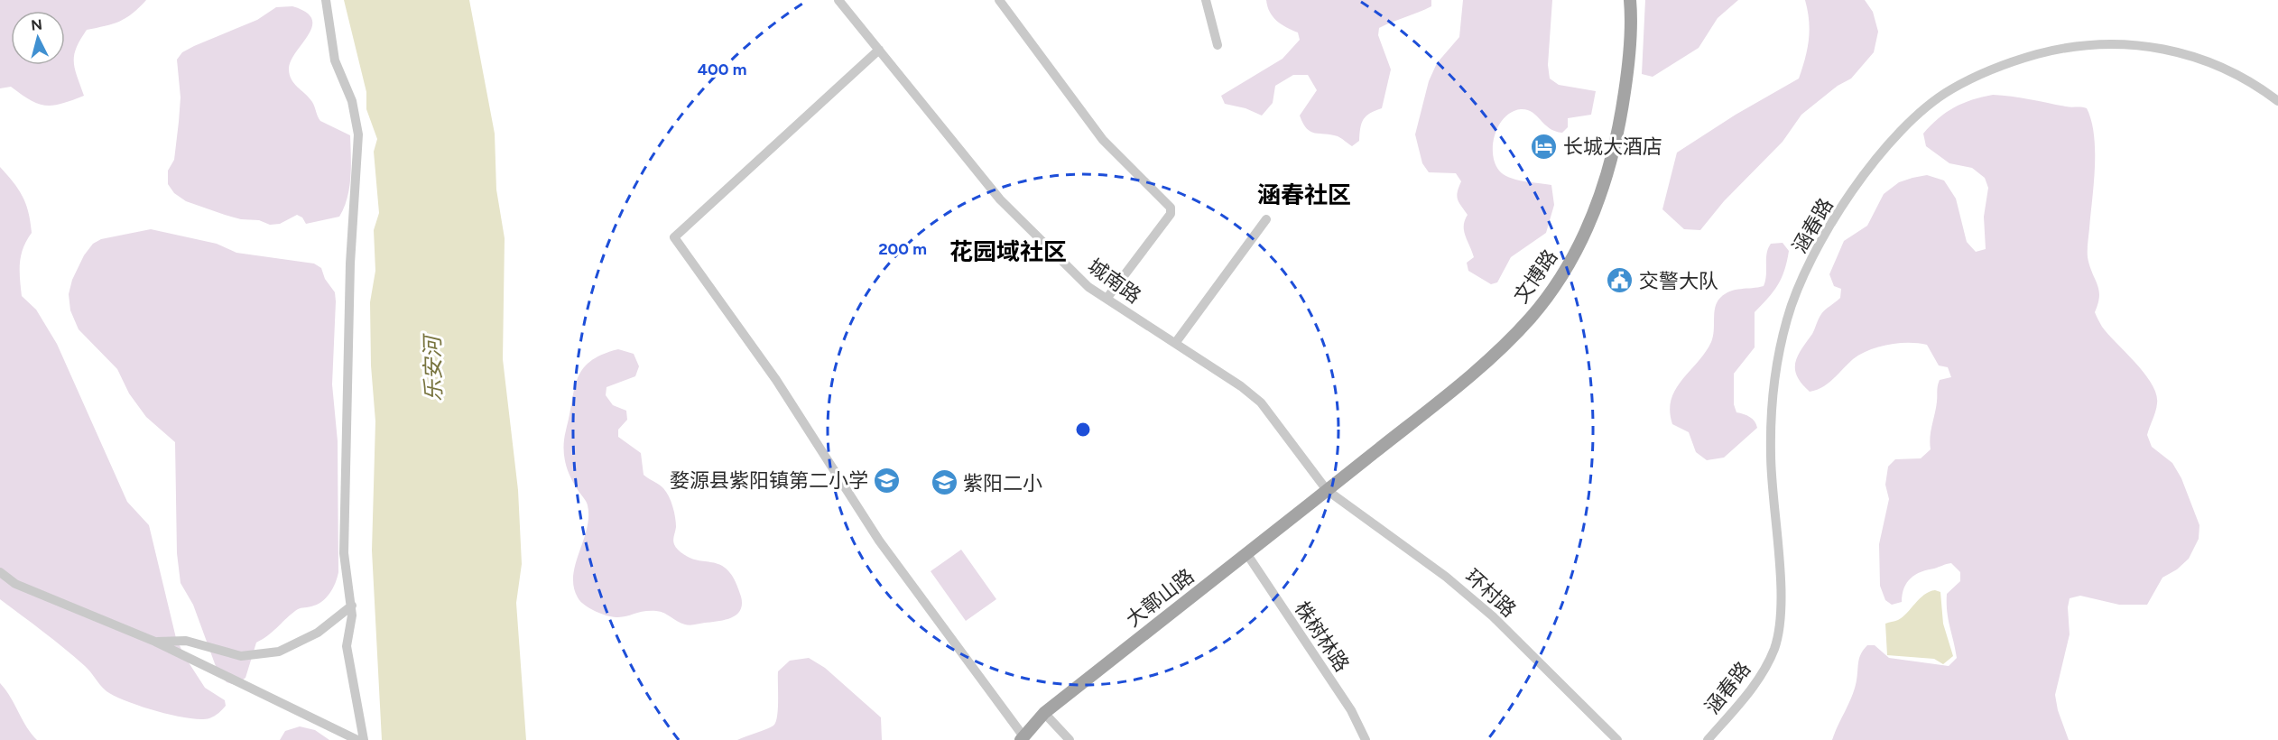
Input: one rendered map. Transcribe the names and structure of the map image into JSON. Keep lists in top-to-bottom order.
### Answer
{
  "streets": {
    "main road": ["文博路", "大鄣山路"],
    "street": [
      "涵春路",
      "城南路",
      "环村路",
      "株树林路"
    ]
  },
  "crossings": [
    ["文博路", "城南路"],
    ["文博路", "环村路"],
    ["文博路", "大鄣山路"],
    ["城南路", "环村路"],
    ["城南路", "大鄣山路"],
    ["环村路", "大鄣山路"],
    ["大鄣山路", "株树林路"]
  ],
  "districts": ["涵春社区", "花园域社区"],
  "water": ["乐安河"],
  "places": {
    "hotel": ["长城大酒店"],
    "public building": ["交警大队"],
    "school or university": ["婺源县紫阳镇第二小学", "紫阳二小"]
  },
  "north": "top",
  "rings": ["400 m", "200 m"]
}
